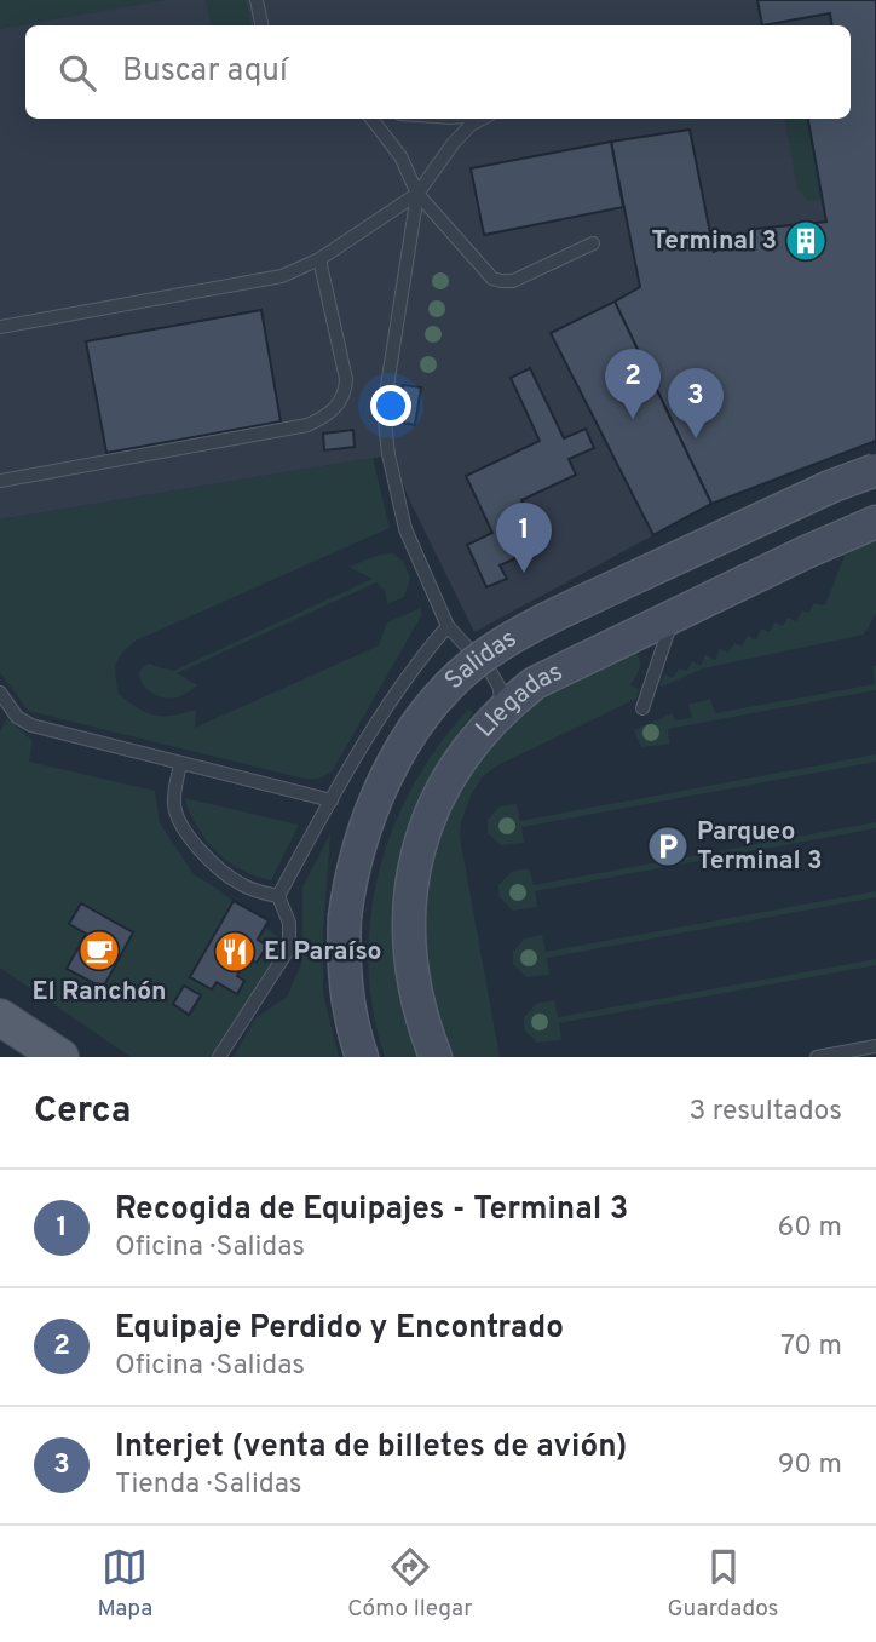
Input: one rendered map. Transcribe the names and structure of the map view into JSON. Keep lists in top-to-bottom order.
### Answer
{
  "streets": {
    "main road": ["Salidas", "Llegadas"]
  },
  "places": {
    "building": ["Terminal 3"],
    "parking": ["Parqueo Terminal 3"],
    "cafe": ["El Ranchón"],
    "restaurant": ["El Paraíso"]
  },
  "page": {
    "search": "Buscar aquí",
    "pins": ["2", "3", "1"],
    "heading": ["Cerca", "3 resultados"],
    "list": [
      {
        "mark": "1",
        "name": "Recogida de Equipajes - Terminal 3",
        "note": "Oficina · Salidas",
        "value": "60 m"
      },
      {
        "mark": "2",
        "name": "Equipaje Perdido y Encontrado",
        "note": "Oficina · Salidas",
        "value": "70 m"
      },
      {
        "mark": "3",
        "name": "Interjet (venta de billetes de avión)",
        "note": "Tienda · Salidas",
        "value": "90 m"
      }
    ],
    "nav": ["Mapa", "Cómo llegar", "Guardados"]
  }
}
